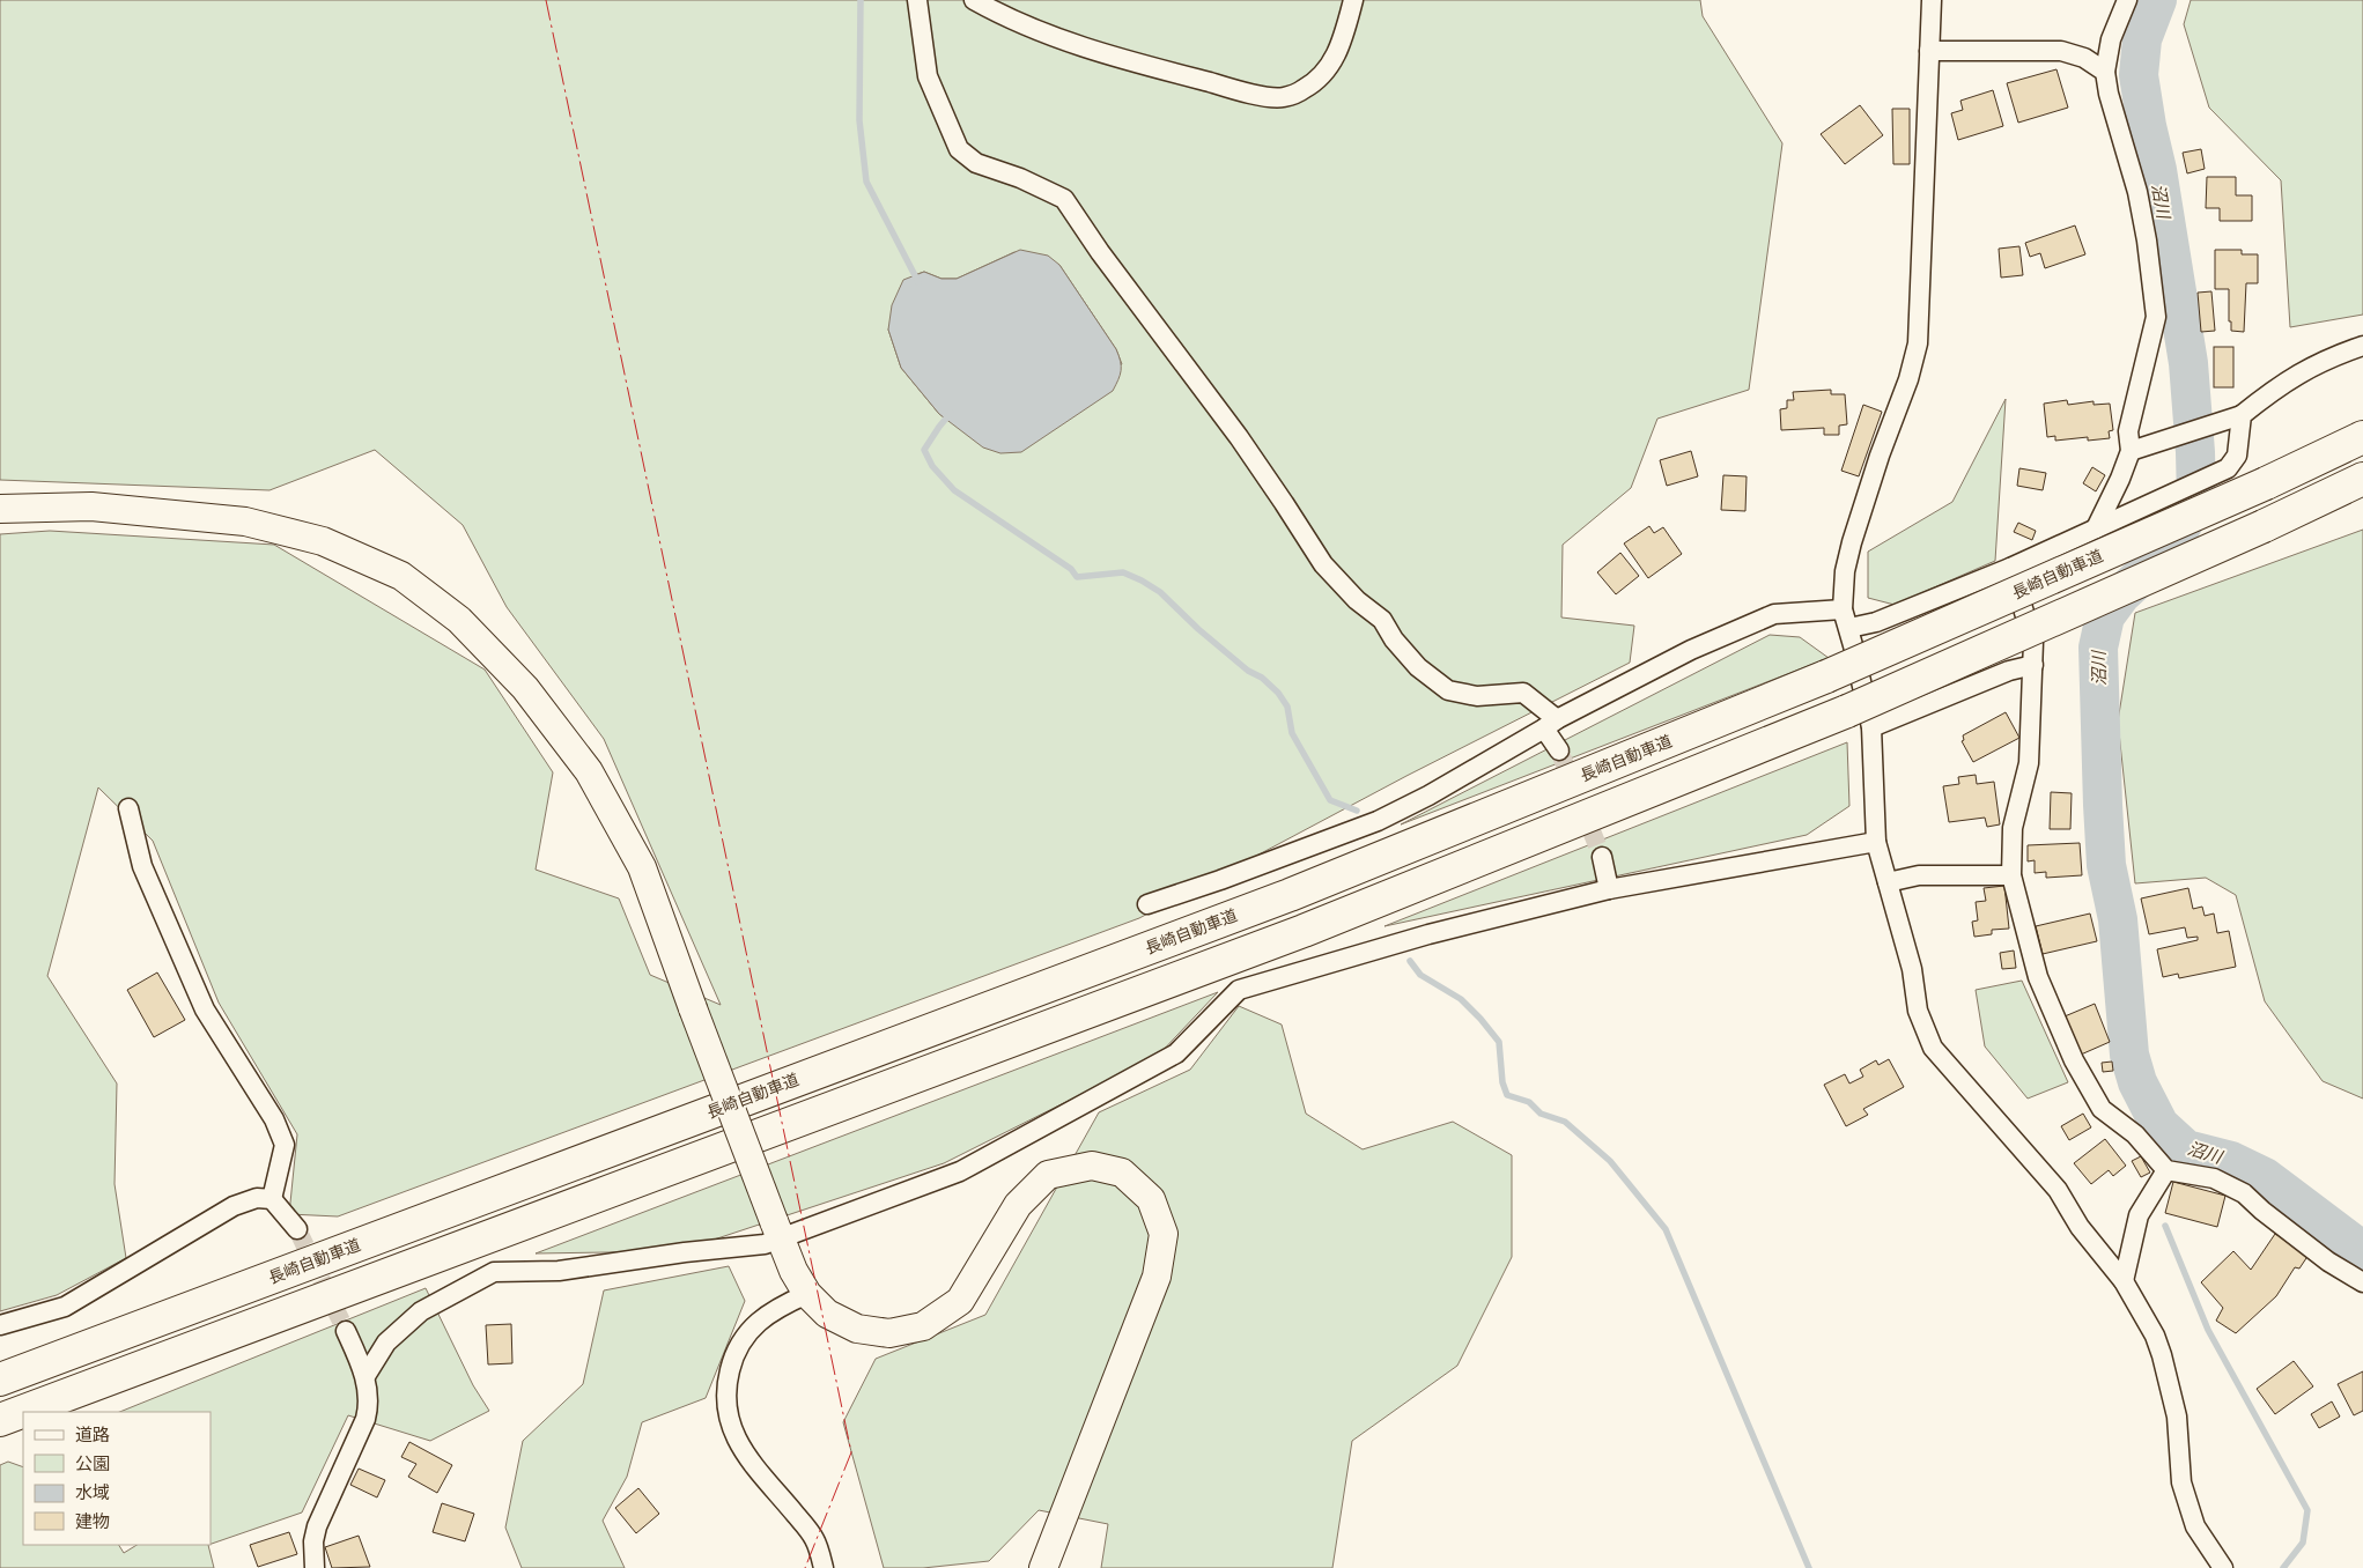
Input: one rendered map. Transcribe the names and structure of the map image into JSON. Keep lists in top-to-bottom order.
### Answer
{
  "streets": {
    "highway": ["長崎自動車道"]
  },
  "water": ["沼川"],
  "legend": [
    "道路",
    "公園",
    "水域",
    "建物"
  ]
}
